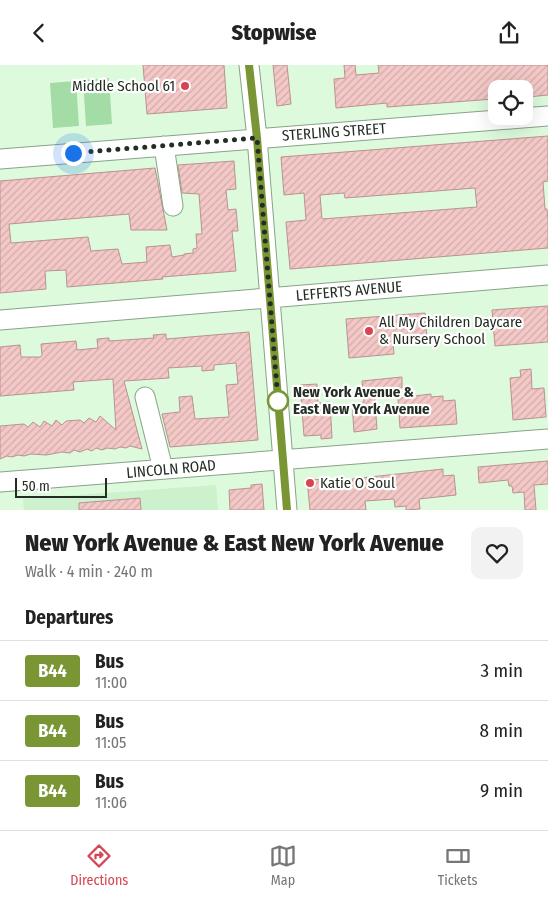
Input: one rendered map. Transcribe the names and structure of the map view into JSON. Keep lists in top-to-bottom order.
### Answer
{
  "streets": {
    "street": ["STERLING STREET", "LEFFERTS AVENUE", "LINCOLN ROAD"]
  },
  "places": [
    "Middle School 61",
    "All My Children Daycare & Nursery School",
    "New York Avenue & East New York Avenue",
    "Katie O Soul"
  ],
  "lines": ["bus line B44"],
  "scale_bar": "50 m",
  "page": {
    "header": "Stopwise",
    "scale": "50 m",
    "heading": [
      ["New York Avenue & East New York Avenue", "Walk · 4 min · 240 m"],
      "Departures"
    ],
    "list": [
      {
        "mark": "B44",
        "name": "Bus",
        "note": "11:00",
        "value": "3 min"
      },
      {
        "mark": "B44",
        "name": "Bus",
        "note": "11:05",
        "value": "8 min"
      },
      {
        "mark": "B44",
        "name": "Bus",
        "note": "11:06",
        "value": "9 min"
      }
    ],
    "tabs": ["Directions", "Map", "Tickets"]
  }
}
